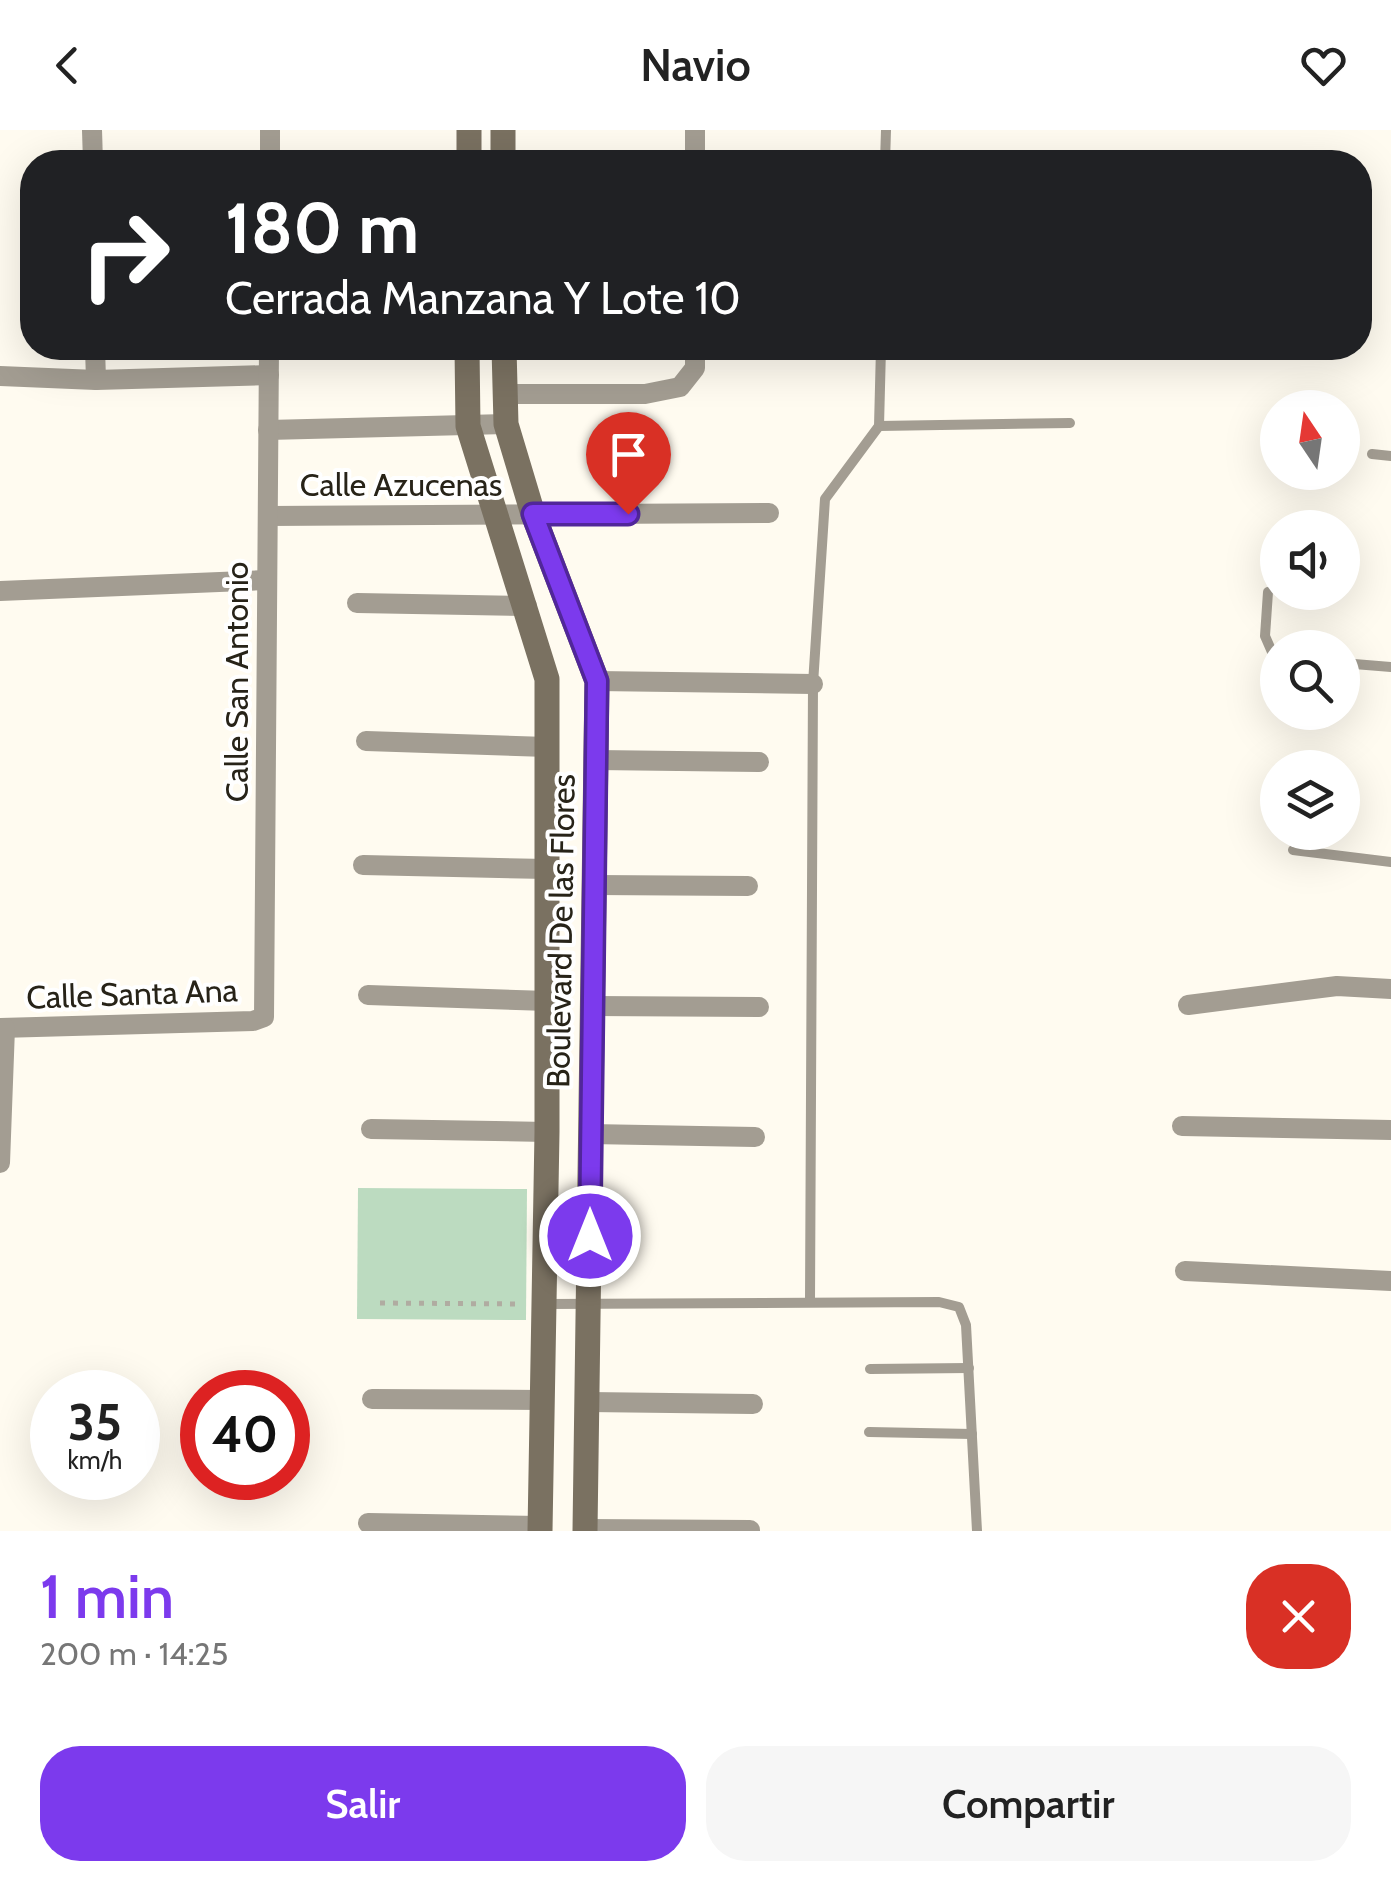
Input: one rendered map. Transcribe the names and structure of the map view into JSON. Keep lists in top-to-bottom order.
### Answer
{
  "streets": {
    "street": [
      "Calle Azucenas",
      "Calle San Antonio",
      "Boulevard De las Flores",
      "Calle Santa Ana"
    ]
  },
  "crossings": [
    ["Calle Azucenas", "Calle San Antonio"],
    ["Calle Azucenas", "Boulevard De las Flores"],
    ["Calle San Antonio", "Calle Santa Ana"]
  ],
  "north": "top",
  "page": {
    "header": "Navio",
    "turn": ["180 m", "Cerrada Manzana Y Lote 10"],
    "speed": "35 km/h",
    "limit": "40",
    "heading": ["1 min", "200 m · 14:25"],
    "buttons": ["Salir", "Compartir"]
  }
}
